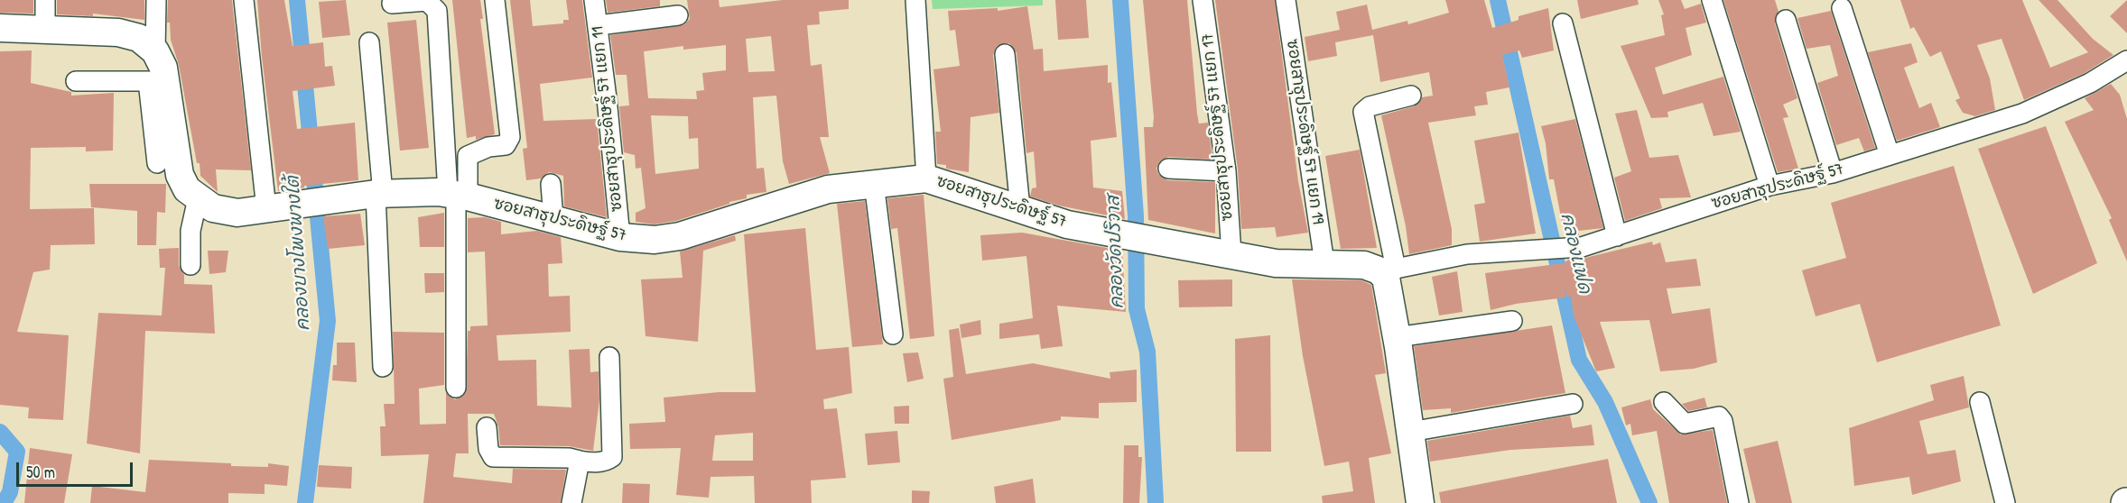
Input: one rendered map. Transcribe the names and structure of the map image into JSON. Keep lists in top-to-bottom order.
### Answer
{
  "streets": {
    "street": [
      "ซอยสาธุประดิษฐ์ 57 แยก 11",
      "ซอยสาธุประดิษฐ์ 57 แยก 17",
      "ซอยสาธุประดิษฐ์ 57 แยก 19",
      "ซอยสาธุประดิษฐ์ 57"
    ]
  },
  "crossings": [
    ["ซอยสาธุประดิษฐ์ 57 แยก 11", "ซอยสาธุประดิษฐ์ 57"],
    ["ซอยสาธุประดิษฐ์ 57 แยก 17", "ซอยสาธุประดิษฐ์ 57"],
    ["ซอยสาธุประดิษฐ์ 57 แยก 19", "ซอยสาธุประดิษฐ์ 57"]
  ],
  "water": ["คลองวัดปริวาส", "คลองบางโพงพางใต้", "คลองแฟด"],
  "scale_bar": "50 m"
}
